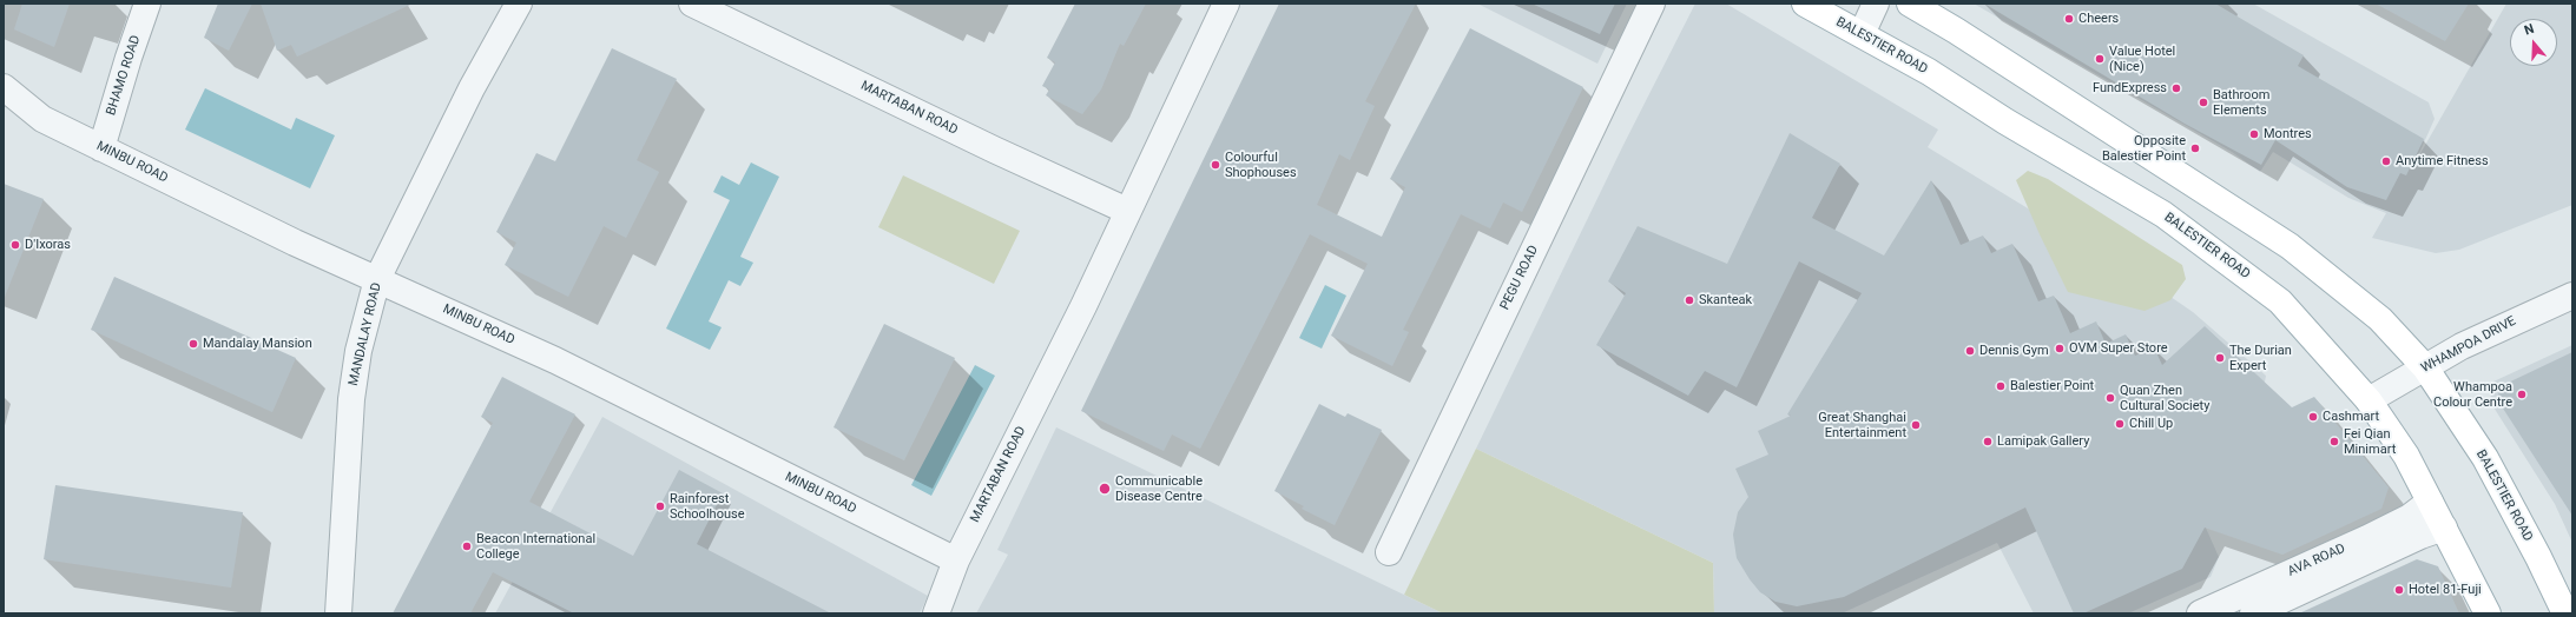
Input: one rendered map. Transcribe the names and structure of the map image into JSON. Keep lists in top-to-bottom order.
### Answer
{
  "streets": {
    "main road": ["BALESTIER ROAD"],
    "street": [
      "BHAMO ROAD",
      "MARTABAN ROAD",
      "MINBU ROAD",
      "PEGU ROAD",
      "MANDALAY ROAD",
      "WHAMPOA DRIVE",
      "AVA ROAD"
    ]
  },
  "crossings": [
    ["BALESTIER ROAD", "WHAMPOA DRIVE"],
    ["BALESTIER ROAD", "AVA ROAD"],
    ["BHAMO ROAD", "MINBU ROAD"],
    ["MARTABAN ROAD", "MINBU ROAD"],
    ["MINBU ROAD", "MANDALAY ROAD"]
  ],
  "places": [
    "Cheers",
    "Value Hotel (Nice)",
    "FundExpress",
    "Bathroom Elements",
    "Montres",
    "Opposite Balestier Point",
    "Anytime Fitness",
    "Colourful Shophouses",
    "D'Ixoras",
    "Skanteak",
    "Mandalay Mansion",
    "OVM Super Store",
    "Dennis Gym",
    "The Durian Expert",
    "Balestier Point",
    "Whampoa Colour Centre",
    "Quan Zhen Cultural Society",
    "Cashmart",
    "Chill Up",
    "Great Shanghai Entertainment",
    "Lamipak Gallery",
    "Fei Qian Minimart",
    "Communicable Disease Centre",
    "Rainforest Schoolhouse",
    "Beacon International College",
    "Hotel 81-Fuji"
  ],
  "north": "top"
}
